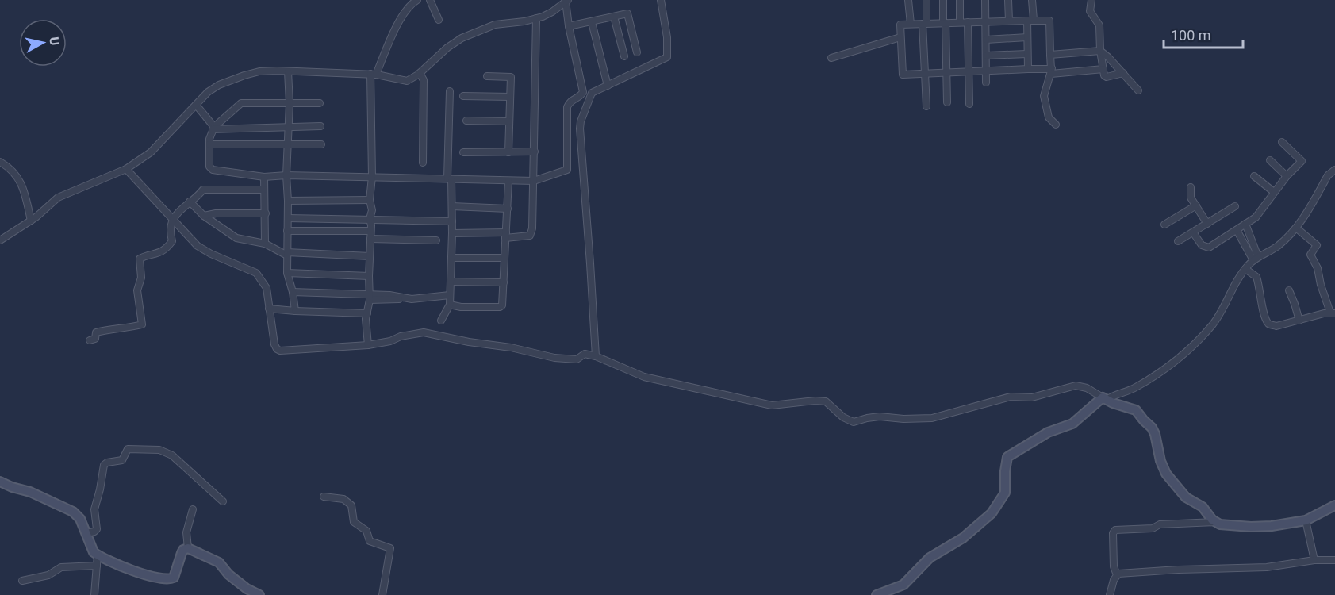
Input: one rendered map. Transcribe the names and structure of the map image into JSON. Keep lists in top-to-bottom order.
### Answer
{
  "scale_bar": "100 m",
  "north": "right"
}
